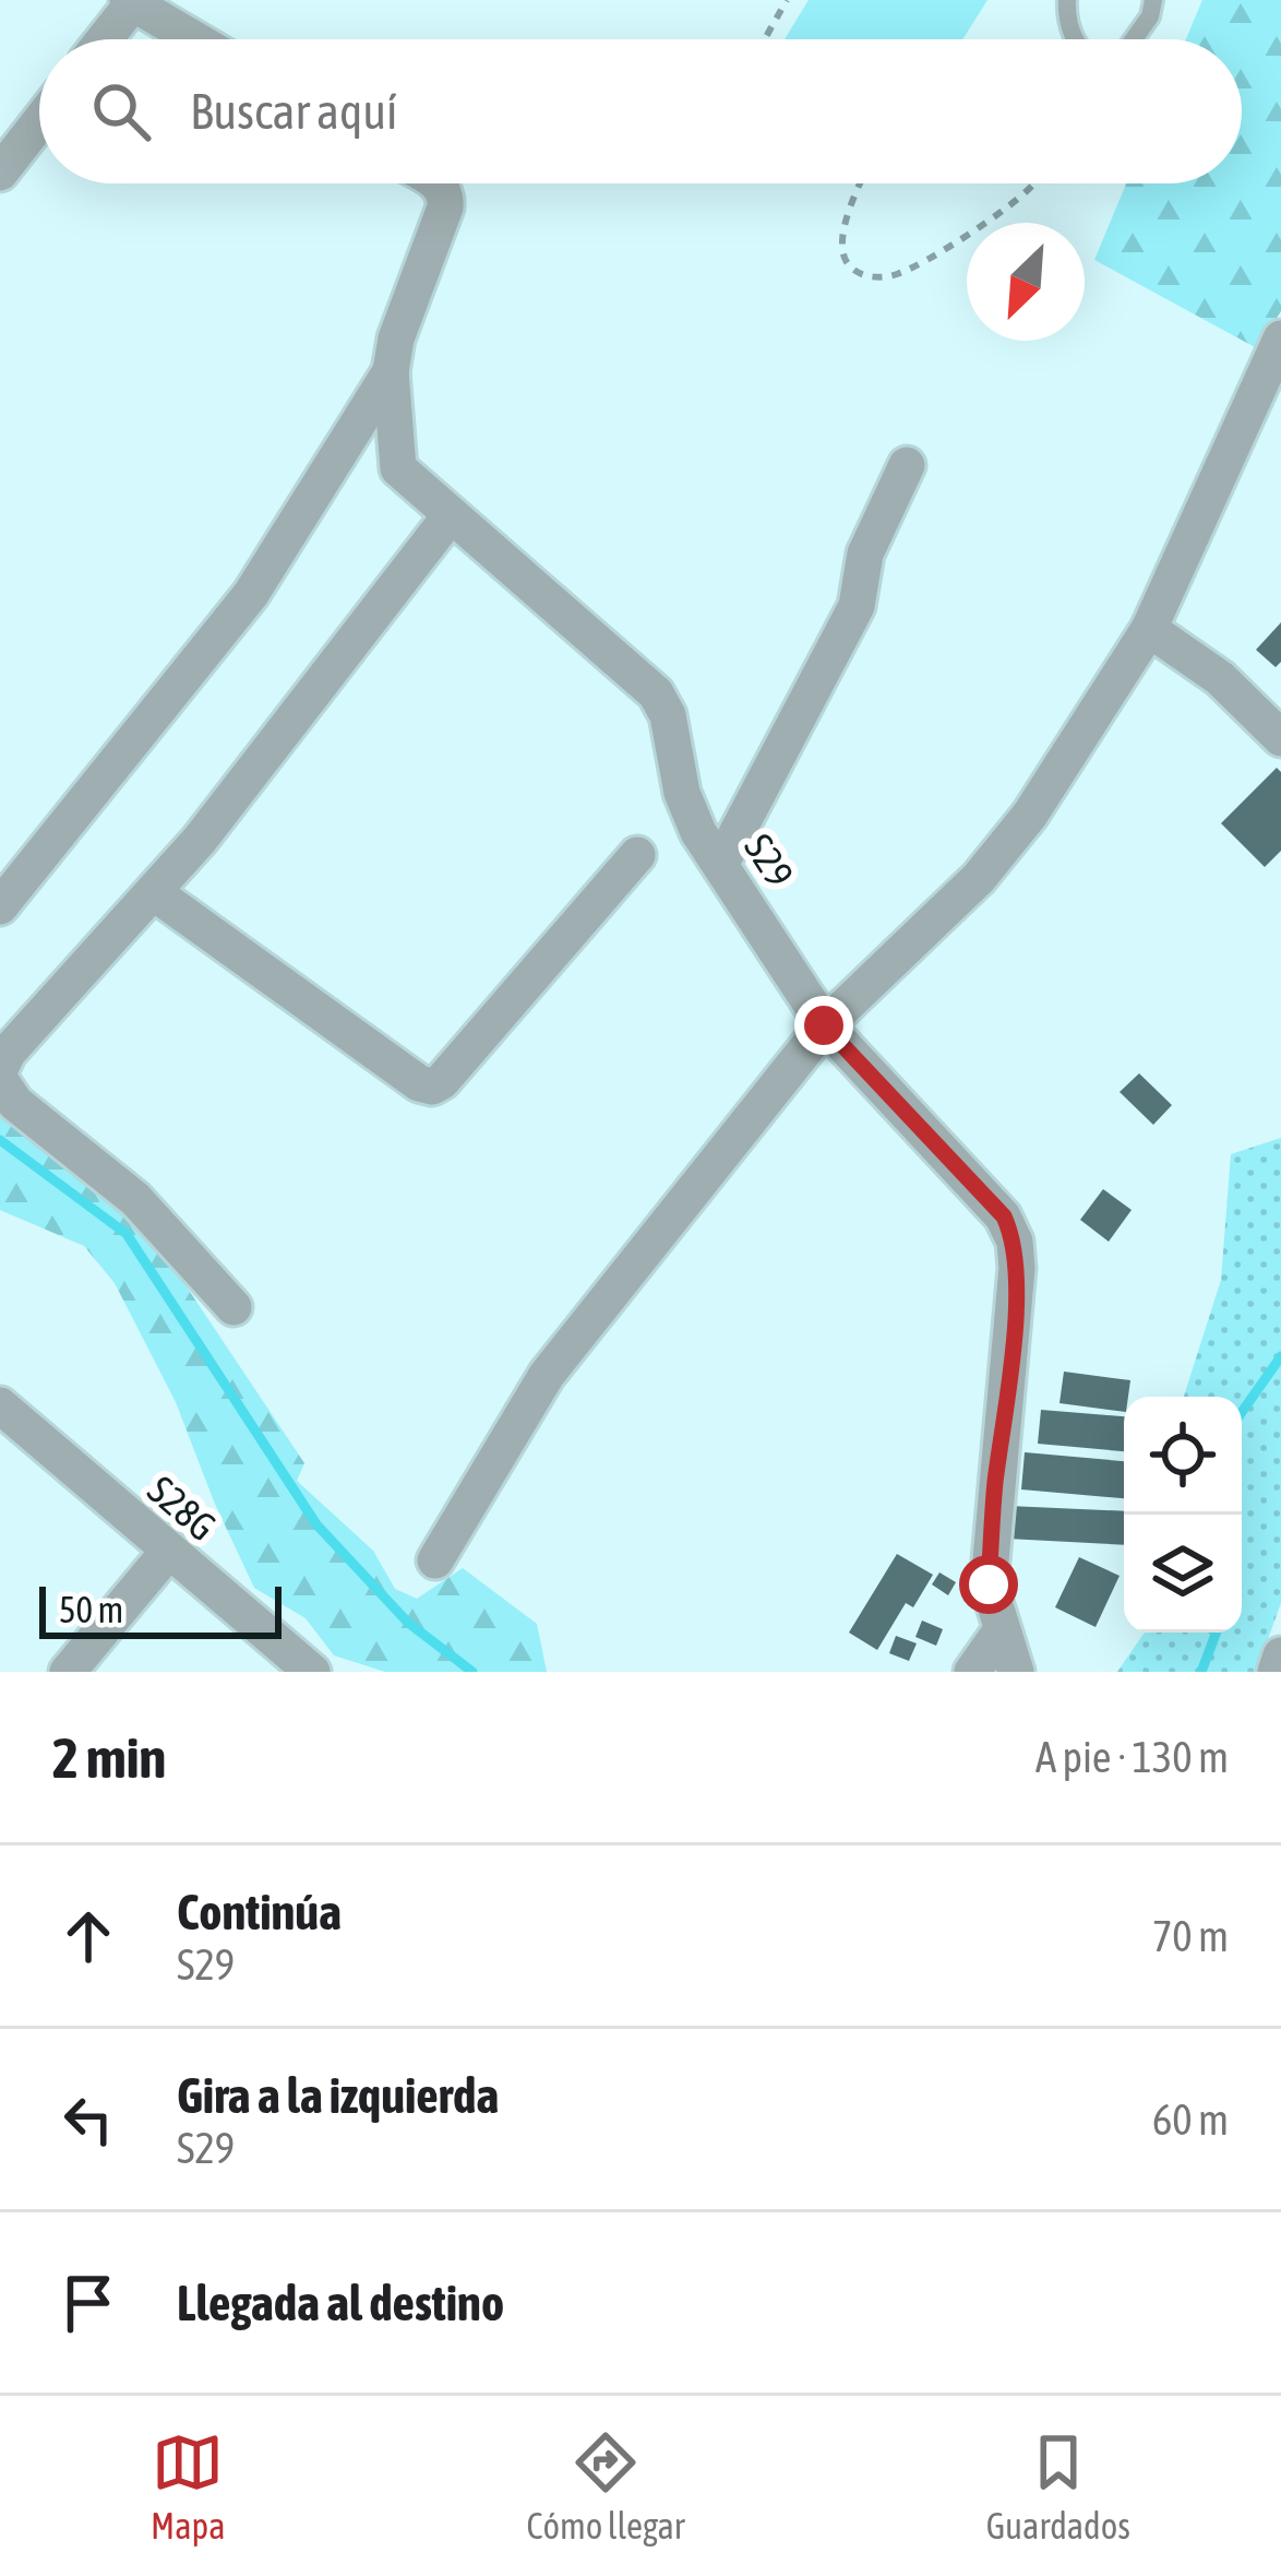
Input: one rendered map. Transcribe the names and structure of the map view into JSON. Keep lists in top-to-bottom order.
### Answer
{
  "streets": {
    "street": ["S29", "S28G"]
  },
  "scale_bar": "50 m",
  "north": "bottom left",
  "page": {
    "search": "Buscar aquí",
    "scale": "50 m",
    "heading": ["2 min", "A pie · 130 m"],
    "list": [
      ["Continúa", "S29", "70 m"],
      ["Gira a la izquierda", "S29", "60 m"],
      "Llegada al destino"
    ],
    "nav": ["Mapa", "Cómo llegar", "Guardados"]
  }
}
